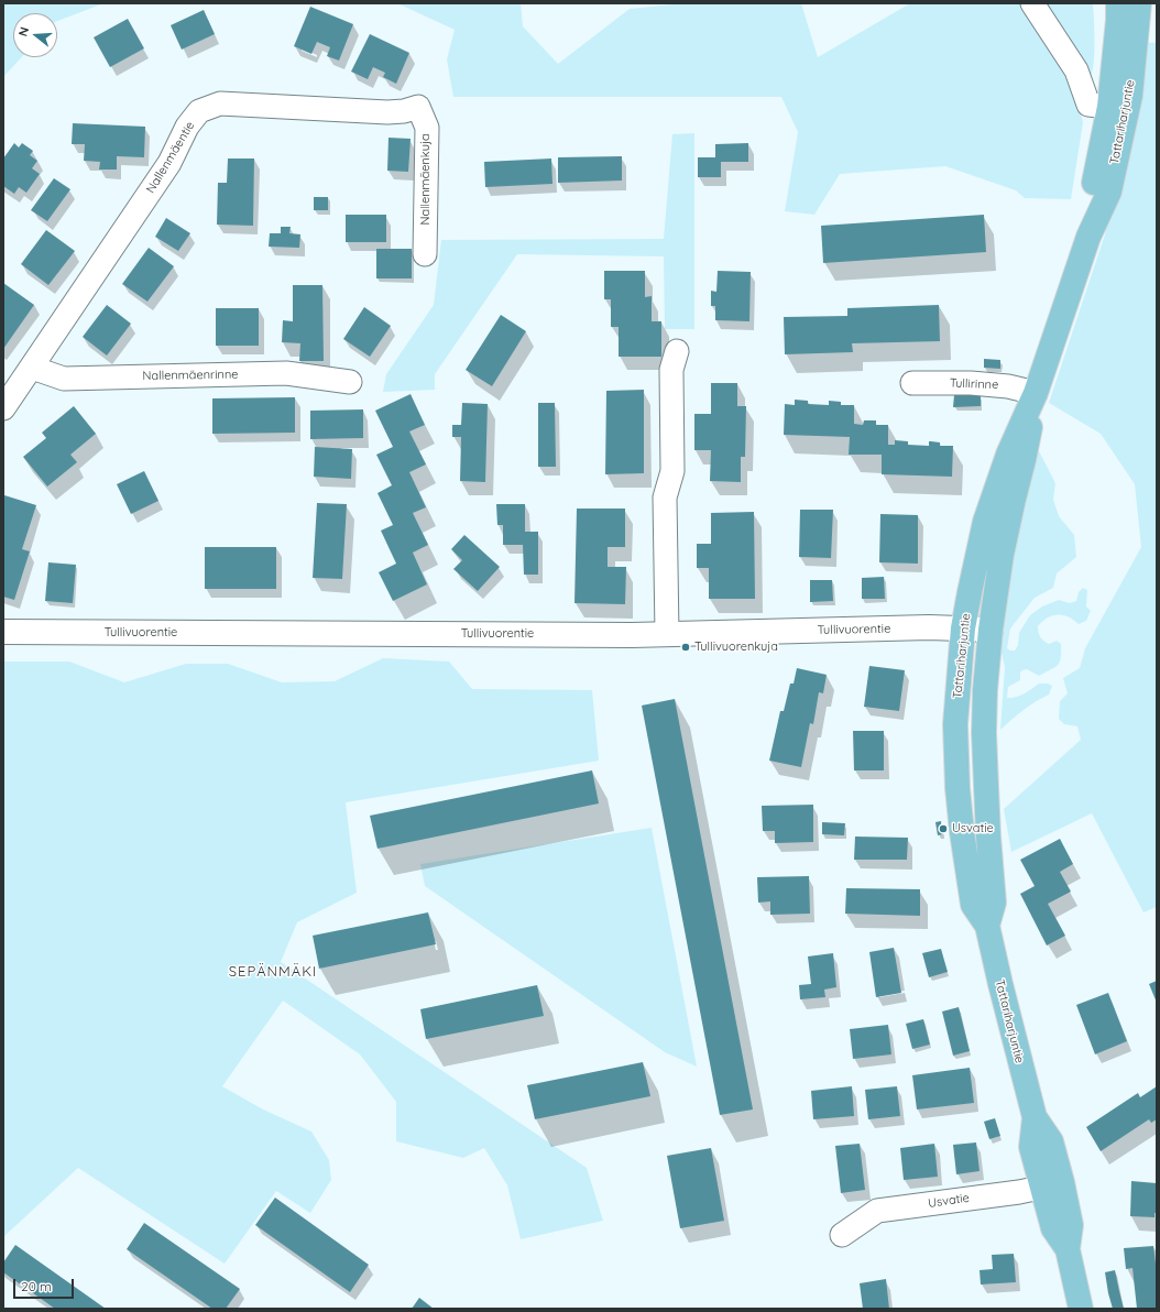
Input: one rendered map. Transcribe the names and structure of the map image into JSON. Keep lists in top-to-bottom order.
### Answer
{
  "streets": {
    "main road": ["Tattariharjuntie", "Tullivuorentie"],
    "street": [
      "Nallenmäentie",
      "Nallenmäenkuja",
      "Nallenmäenrinne",
      "Tullirinne",
      "Usvatie"
    ]
  },
  "crossings": [
    ["Tattariharjuntie", "Tullirinne"],
    ["Tattariharjuntie", "Tullivuorentie"],
    ["Tattariharjuntie", "Usvatie"],
    ["Nallenmäentie", "Nallenmäenkuja"],
    ["Nallenmäentie", "Nallenmäenrinne"]
  ],
  "districts": ["SEPÄNMÄKI"],
  "places": ["Tullivuorenkuja", "Usvatie"],
  "scale_bar": "20 m",
  "north": "left"
}
